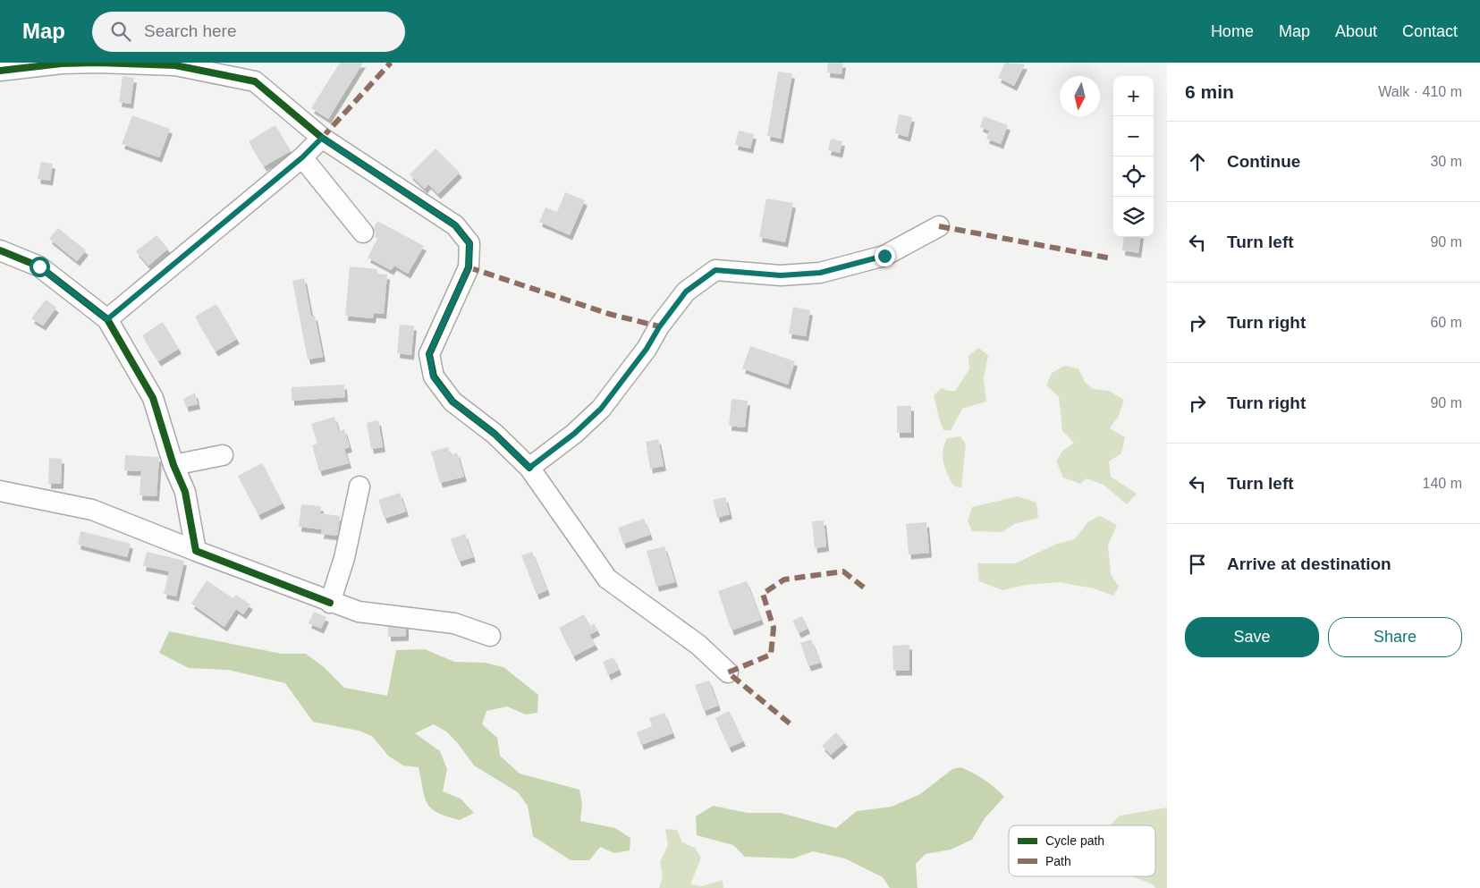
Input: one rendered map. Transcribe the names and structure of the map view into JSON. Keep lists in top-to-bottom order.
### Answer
{
  "legend": ["Cycle path", "Path"],
  "north": "bottom",
  "page": {
    "header": "Map",
    "search": "Search here",
    "nav": [
      "Home",
      "Map",
      "About",
      "Contact"
    ],
    "heading": ["6 min", "Walk · 410 m"],
    "map_buttons": ["+", "−"],
    "list": [
      ["Continue", "30 m"],
      ["Turn left", "90 m"],
      ["Turn right", "60 m"],
      ["Turn right", "90 m"],
      ["Turn left", "140 m"],
      "Arrive at destination"
    ],
    "buttons": ["Save", "Share"]
  }
}
